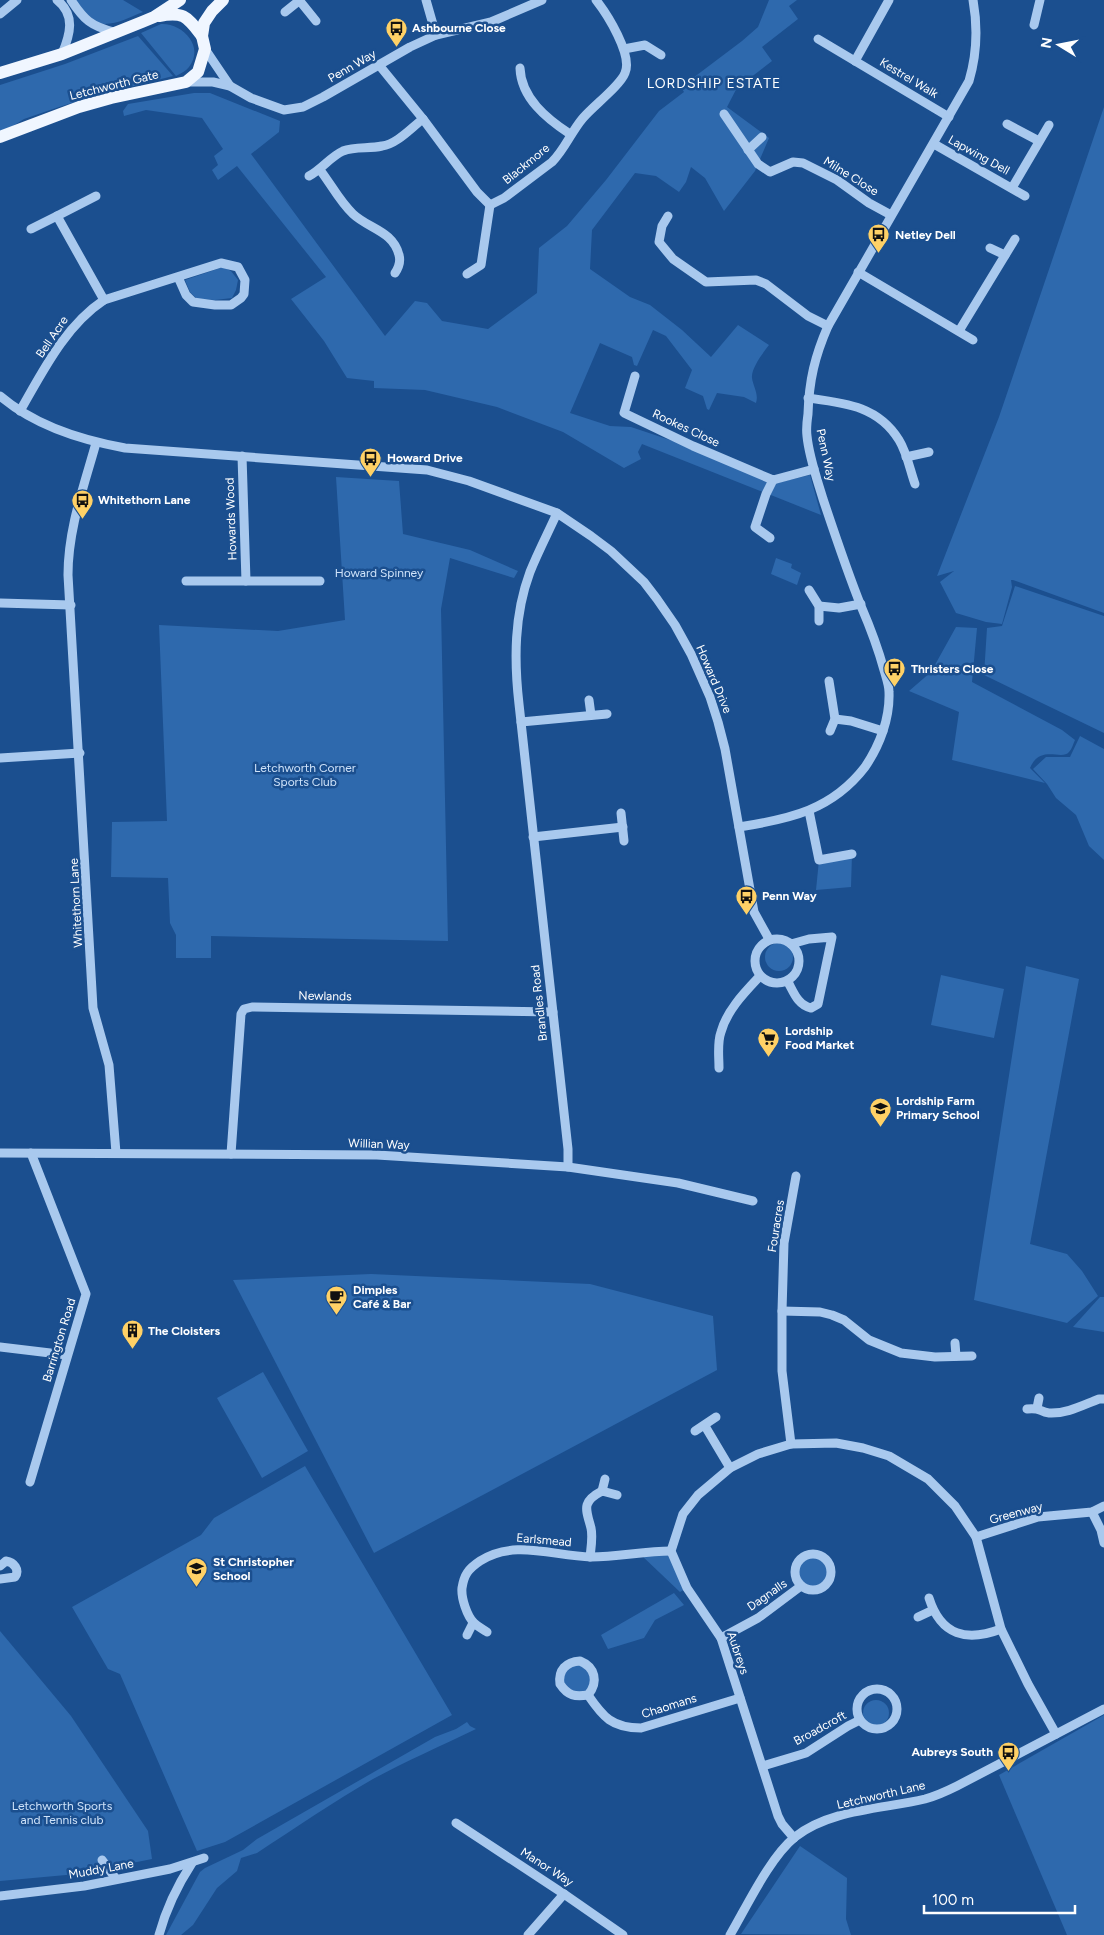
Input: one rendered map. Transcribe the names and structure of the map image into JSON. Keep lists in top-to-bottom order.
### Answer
{
  "streets": {
    "main road": ["Letchworth Gate"],
    "street": [
      "Penn Way",
      "Kestrel Walk",
      "Lapwing Dell",
      "Blackmore",
      "Milne Close",
      "Bell Acre",
      "Rookes Close",
      "Howards Wood",
      "Howard Drive",
      "Whitethorn Lane",
      "Newlands",
      "Brandles Road",
      "Willian Way",
      "Fouracres",
      "Barrington Road",
      "Greenway",
      "Earlsmead",
      "Dagnalls",
      "Aubreys",
      "Chaomans",
      "Broadcroft",
      "Letchworth Lane",
      "Manor Way",
      "Muddy Lane"
    ]
  },
  "crossings": [
    ["Penn Way", "Kestrel Walk"],
    ["Penn Way", "Letchworth Gate"],
    ["Penn Way", "Lapwing Dell"],
    ["Penn Way", "Milne Close"],
    ["Penn Way", "Howard Drive"],
    ["Bell Acre", "Howard Drive"],
    ["Howards Wood", "Howard Drive"],
    ["Howard Drive", "Whitethorn Lane"],
    ["Howard Drive", "Brandles Road"],
    ["Whitethorn Lane", "Willian Way"],
    ["Newlands", "Brandles Road"],
    ["Newlands", "Willian Way"],
    ["Brandles Road", "Willian Way"],
    ["Willian Way", "Barrington Road"],
    ["Earlsmead", "Aubreys"],
    ["Dagnalls", "Aubreys"],
    ["Aubreys", "Chaomans"],
    ["Aubreys", "Broadcroft"],
    ["Aubreys", "Letchworth Lane"]
  ],
  "districts": ["LORDSHIP ESTATE"],
  "parks": ["Howard Spinney", "Letchworth Corner Sports Club", "Letchworth Sports and Tennis club"],
  "places": {
    "bus stop": [
      "Ashbourne Close",
      "Netley Dell",
      "Howard Drive",
      "Whitethorn Lane",
      "Thristers Close",
      "Penn Way",
      "Aubreys South"
    ],
    "supermarket": ["Lordship Food Market"],
    "school or university": ["Lordship Farm Primary School", "St Christopher School"],
    "cafe": ["Dimples Café & Bar"],
    "building": ["The Cloisters"]
  },
  "scale_bar": "100 m",
  "north": "left"
}
